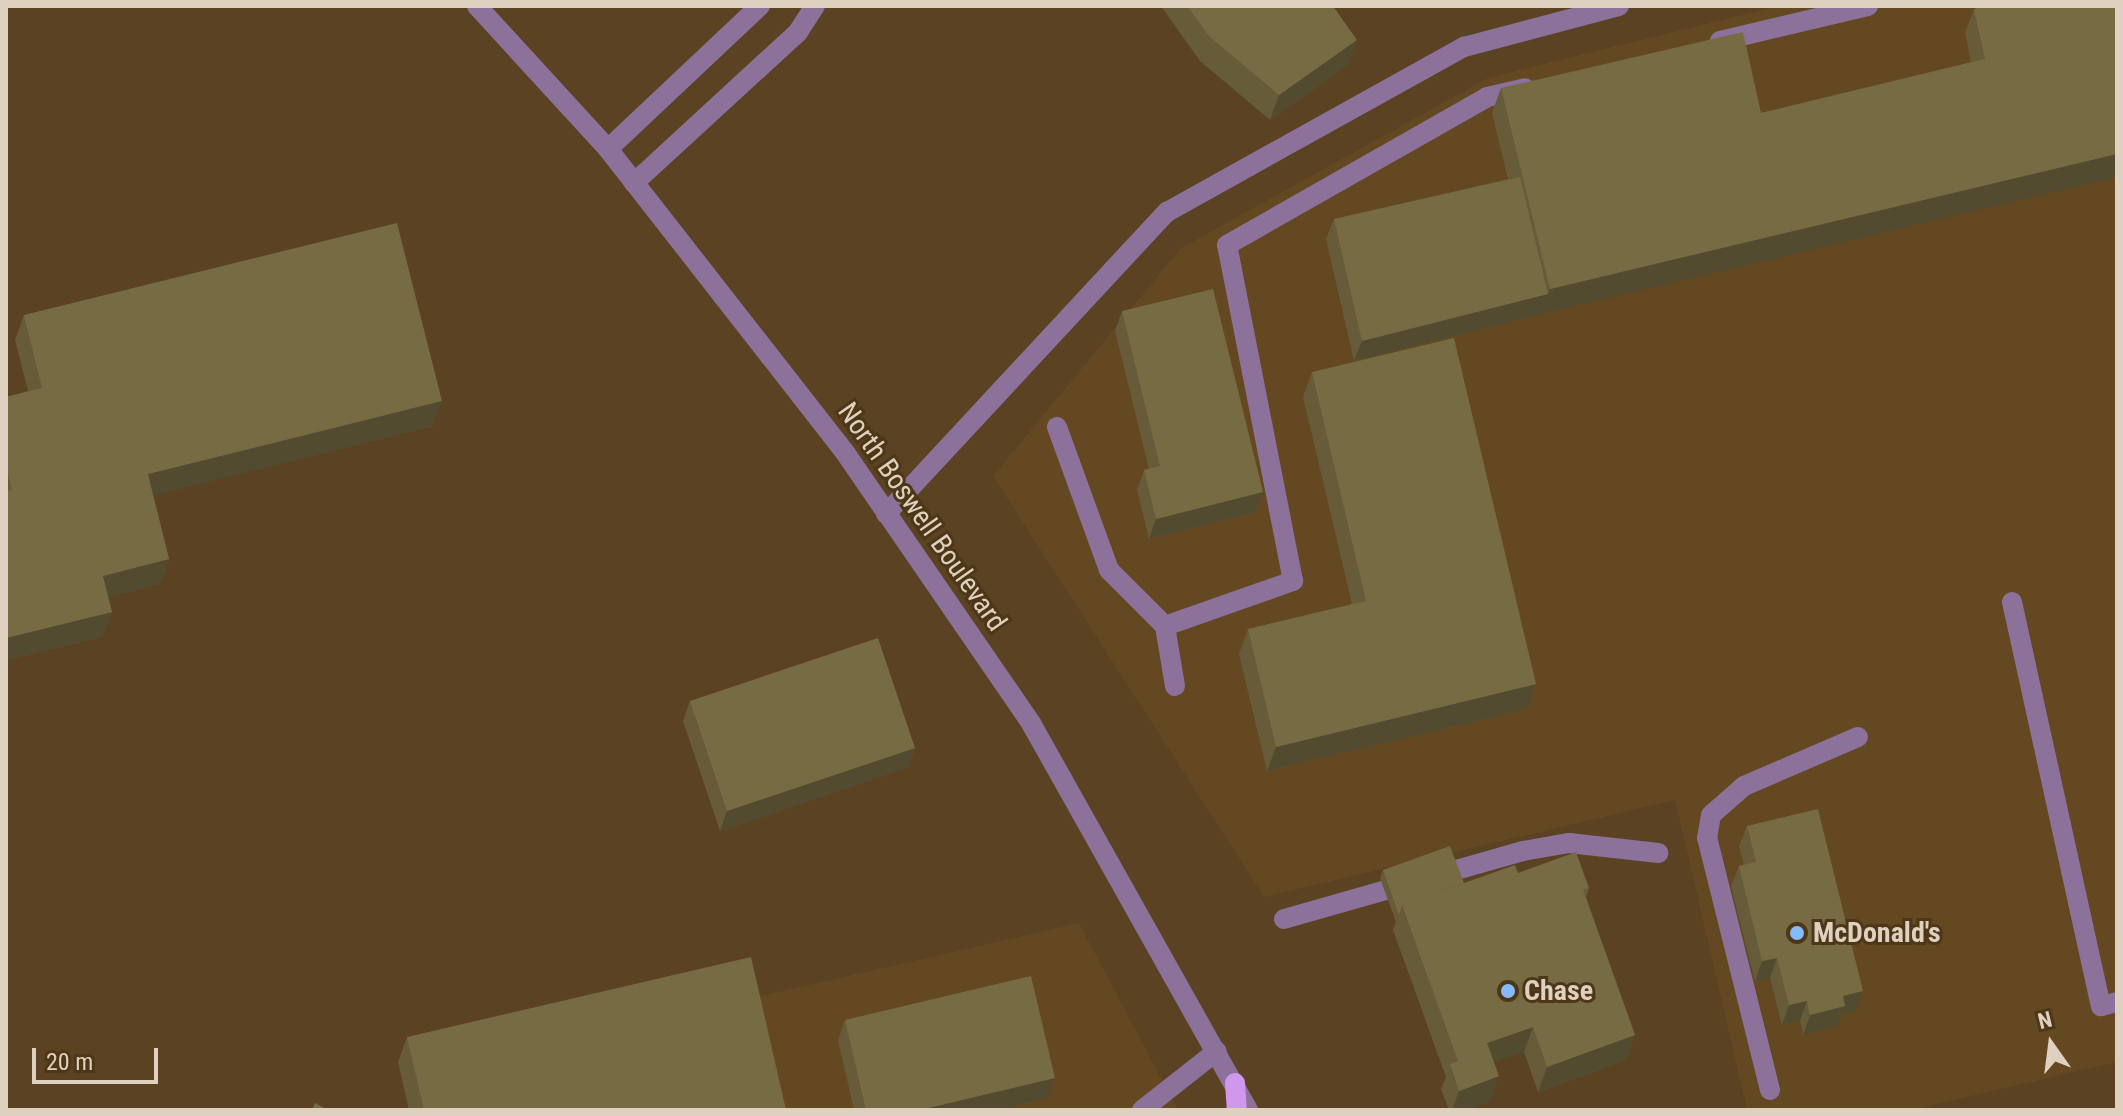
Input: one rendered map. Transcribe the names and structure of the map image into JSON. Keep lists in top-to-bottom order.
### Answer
{
  "streets": {
    "street": ["North Boswell Boulevard"]
  },
  "places": ["McDonald's", "Chase"],
  "scale_bar": "20 m",
  "north": "top"
}
